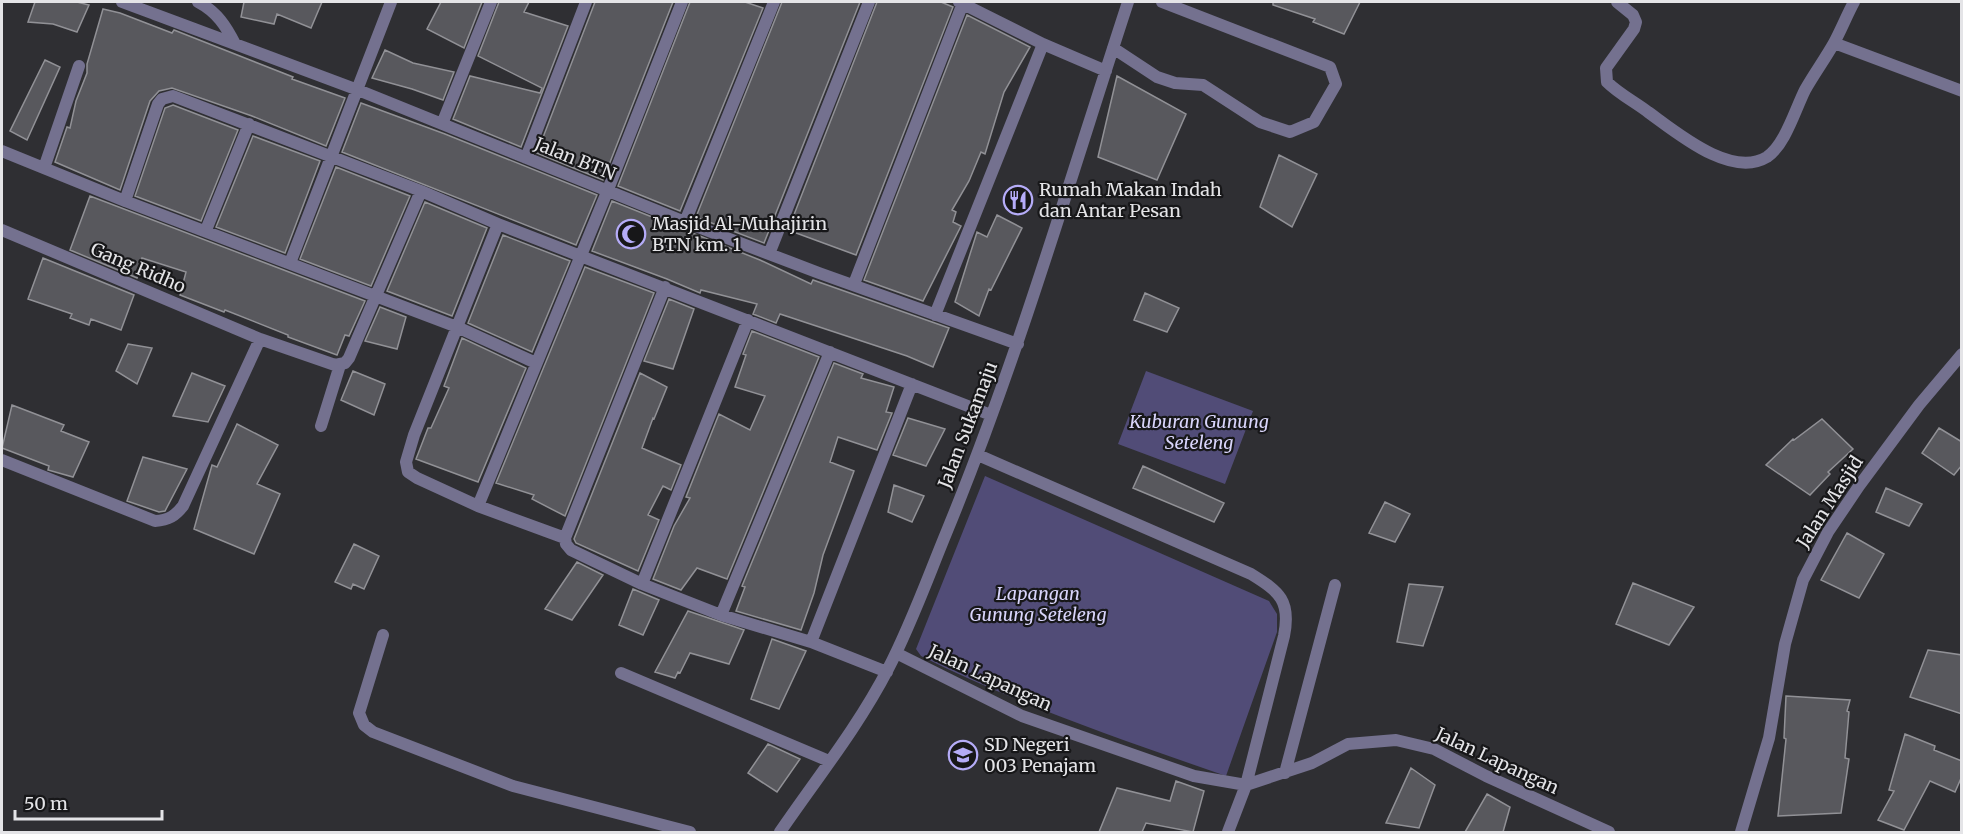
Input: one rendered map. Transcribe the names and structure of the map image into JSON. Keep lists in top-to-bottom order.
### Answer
{
  "streets": {
    "street": [
      "Jalan BTN",
      "Gang Ridho",
      "Jalan Sukamaju",
      "Jalan Masjid",
      "Jalan Lapangan"
    ]
  },
  "crossings": [
    ["Jalan BTN", "Jalan Sukamaju"],
    ["Jalan Sukamaju", "Jalan Lapangan"]
  ],
  "parks": ["Kuburan Gunung Seteleng", "Lapangan Gunung Seteleng"],
  "places": {
    "restaurant": ["Rumah Makan Indah dan Antar Pesan"],
    "mosque": ["Masjid Al-Muhajirin BTN km. 1"],
    "school or university": ["SD Negeri 003 Penajam"]
  },
  "scale_bar": "50 m"
}
